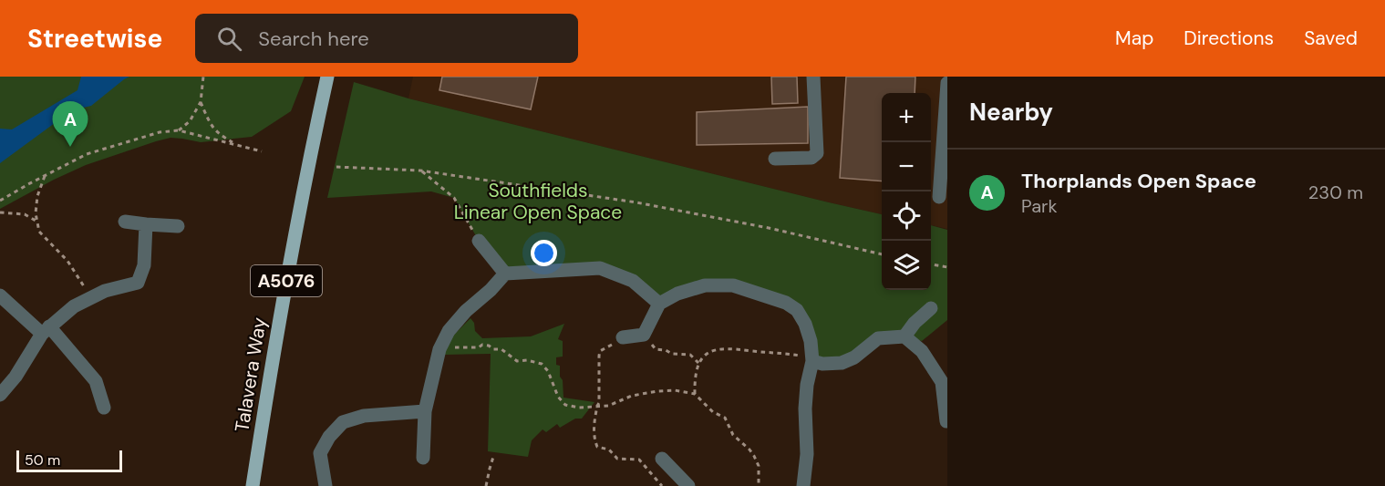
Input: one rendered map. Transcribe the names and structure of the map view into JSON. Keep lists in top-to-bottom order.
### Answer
{
  "streets": {
    "main road": ["A5076", "Talavera Way"]
  },
  "parks": ["Southfields Linear Open Space"],
  "scale_bar": "50 m",
  "page": {
    "header": "Streetwise",
    "search": "Search here",
    "nav": ["Map", "Directions", "Saved"],
    "heading": "Nearby",
    "map_buttons": ["+", "−"],
    "pins": "A",
    "list": [
      {
        "mark": "A",
        "name": "Thorplands Open Space",
        "note": "Park",
        "value": "230 m"
      }
    ],
    "scale": "50 m"
  }
}
